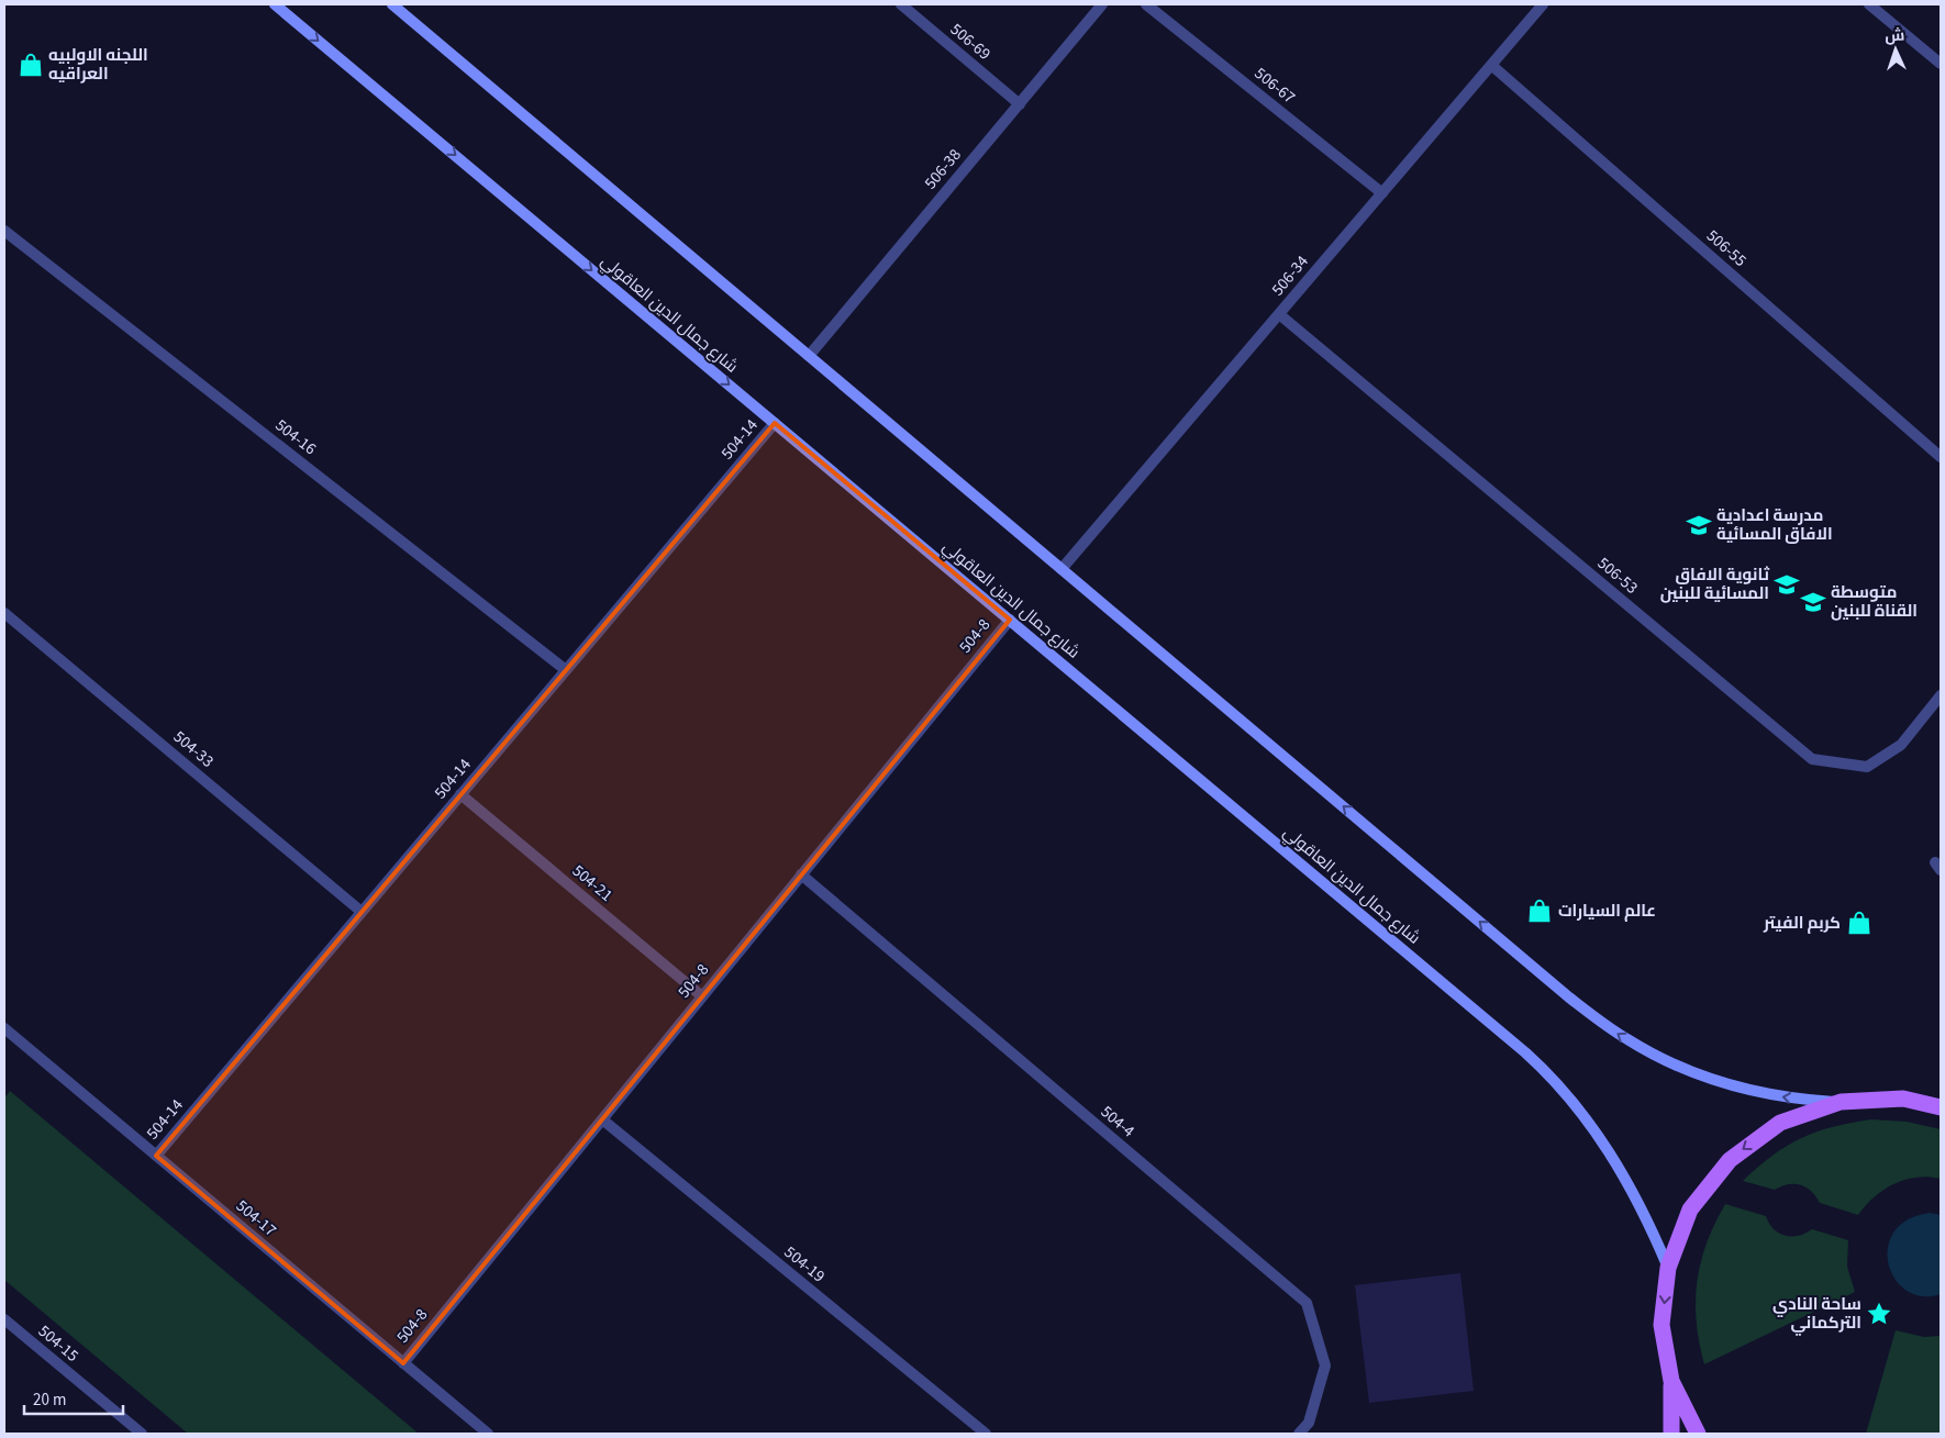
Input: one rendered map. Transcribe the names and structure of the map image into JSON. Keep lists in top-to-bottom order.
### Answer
{
  "streets": {
    "street": [
      "506-69",
      "506-67",
      "506-38",
      "506-55",
      "506-34",
      "شارع جمال الدين العاقولي",
      "504-16",
      "504-14",
      "506-53",
      "504-8",
      "504-33",
      "504-21",
      "504-4",
      "504-17",
      "504-19",
      "504-15"
    ]
  },
  "crossings": [
    ["506-69", "506-38"],
    ["506-67", "506-34"],
    ["506-55", "506-34"],
    ["506-34", "506-53"],
    ["شارع جمال الدين العاقولي", "504-14"],
    ["شارع جمال الدين العاقولي", "504-8"],
    ["504-16", "504-14"],
    ["504-14", "504-33"],
    ["504-14", "504-21"],
    ["504-14", "504-17"],
    ["504-8", "504-21"],
    ["504-8", "504-4"],
    ["504-8", "504-17"],
    ["504-8", "504-19"]
  ],
  "places": {
    "shop": ["اللجنه الاولبيه العراقيه", "عالم السيارات", "كربم الفيتر"],
    "school or university": ["مدرسة اعدادية الافاق المسائية", "ثانوية الافاق المسائية للبنين", "متوسطة القناة للبنين"],
    "place": ["ساحة النادي التركماني"]
  },
  "scale_bar": "20 m",
  "north": "top"
}
